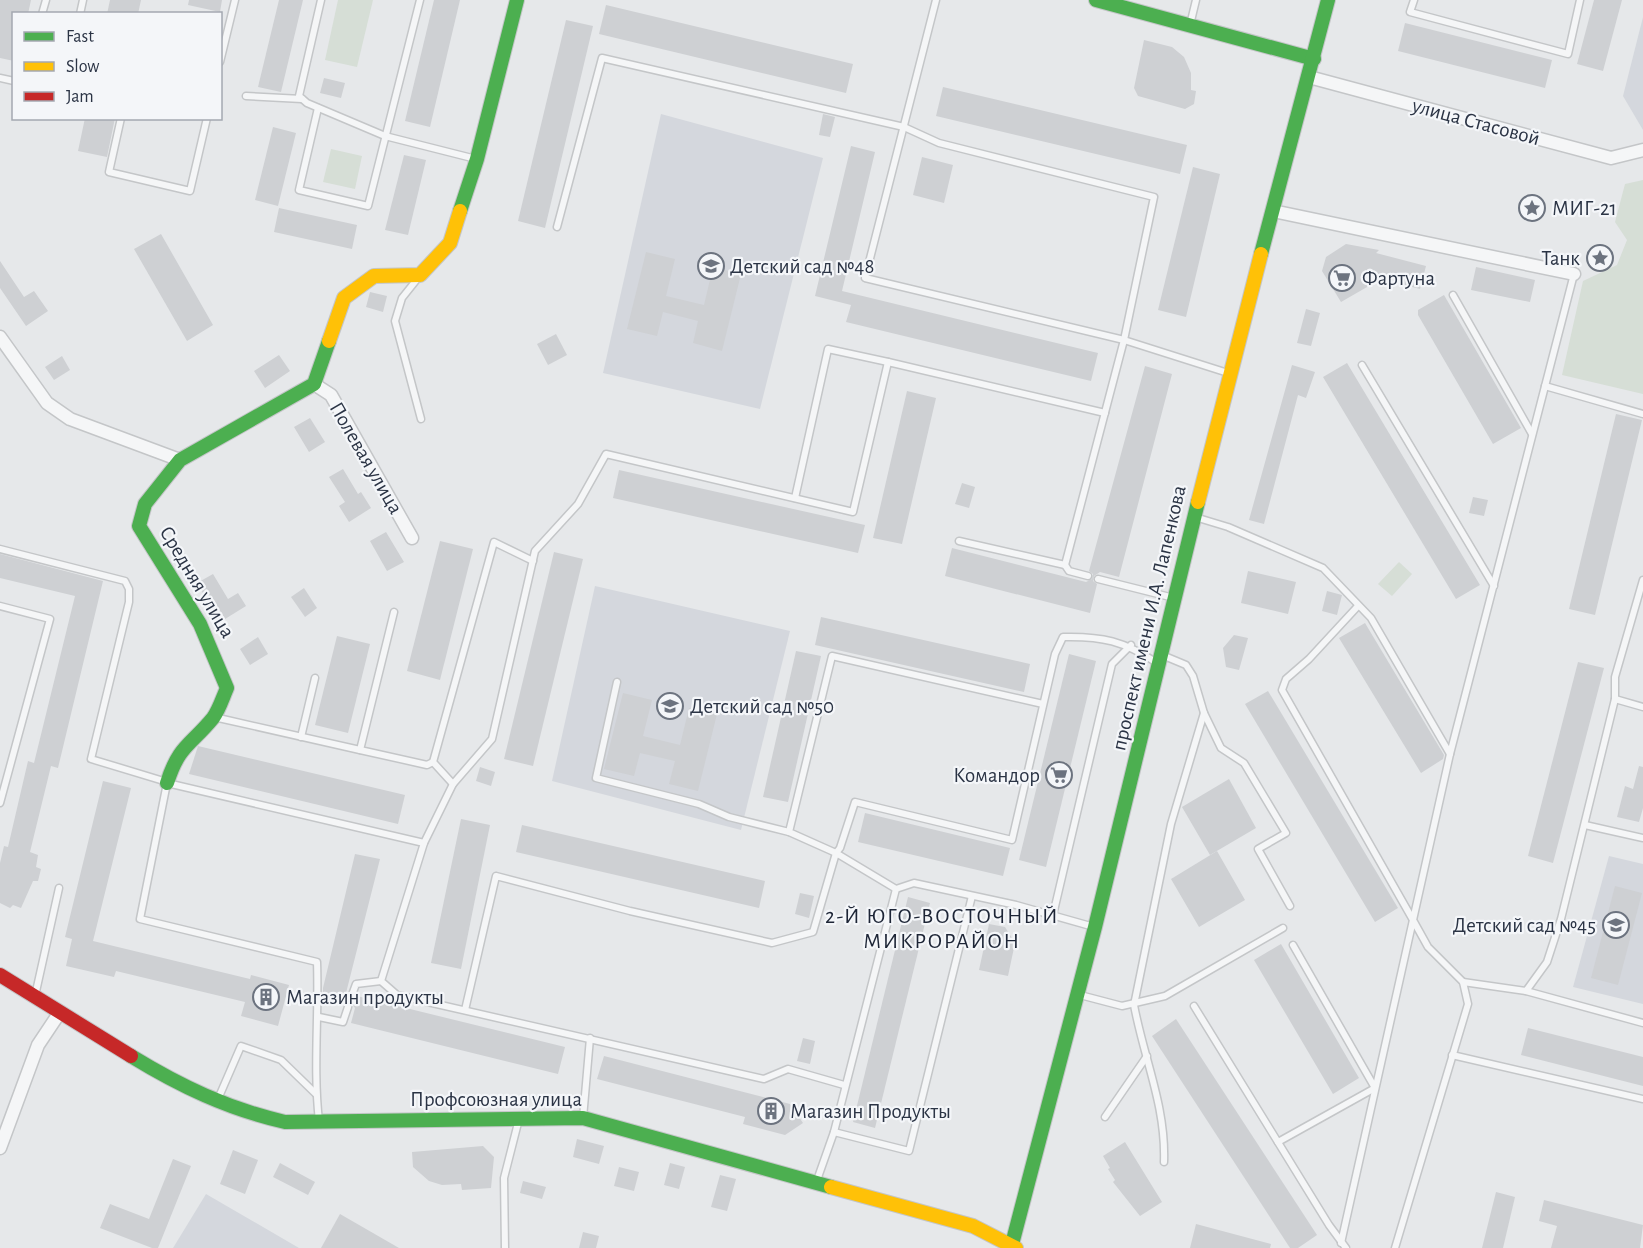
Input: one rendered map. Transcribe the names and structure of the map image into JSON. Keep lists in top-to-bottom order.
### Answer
{
  "streets": {
    "main road": ["Средняя улица", "проспект имени И.А. Лапенкова", "Профсоюзная улица"],
    "street": ["улица Стасовой", "Полевая улица"]
  },
  "crossings": [
    ["улица Стасовой", "проспект имени И.А. Лапенкова"],
    ["проспект имени И.А. Лапенкова", "Профсоюзная улица"]
  ],
  "districts": ["2-Й ЮГО-ВОСТОЧНЫЙ МИКРОРАЙОН"],
  "places": {
    "place": ["МИГ-21", "Танк"],
    "school or university": ["Детский сад №48", "Детский сад №50", "Детский сад №45"],
    "supermarket": ["Фартуна", "Командор"],
    "building": ["Магазин продукты", "Магазин Продукты"]
  },
  "legend": ["Fast", "Slow", "Jam"]
}
